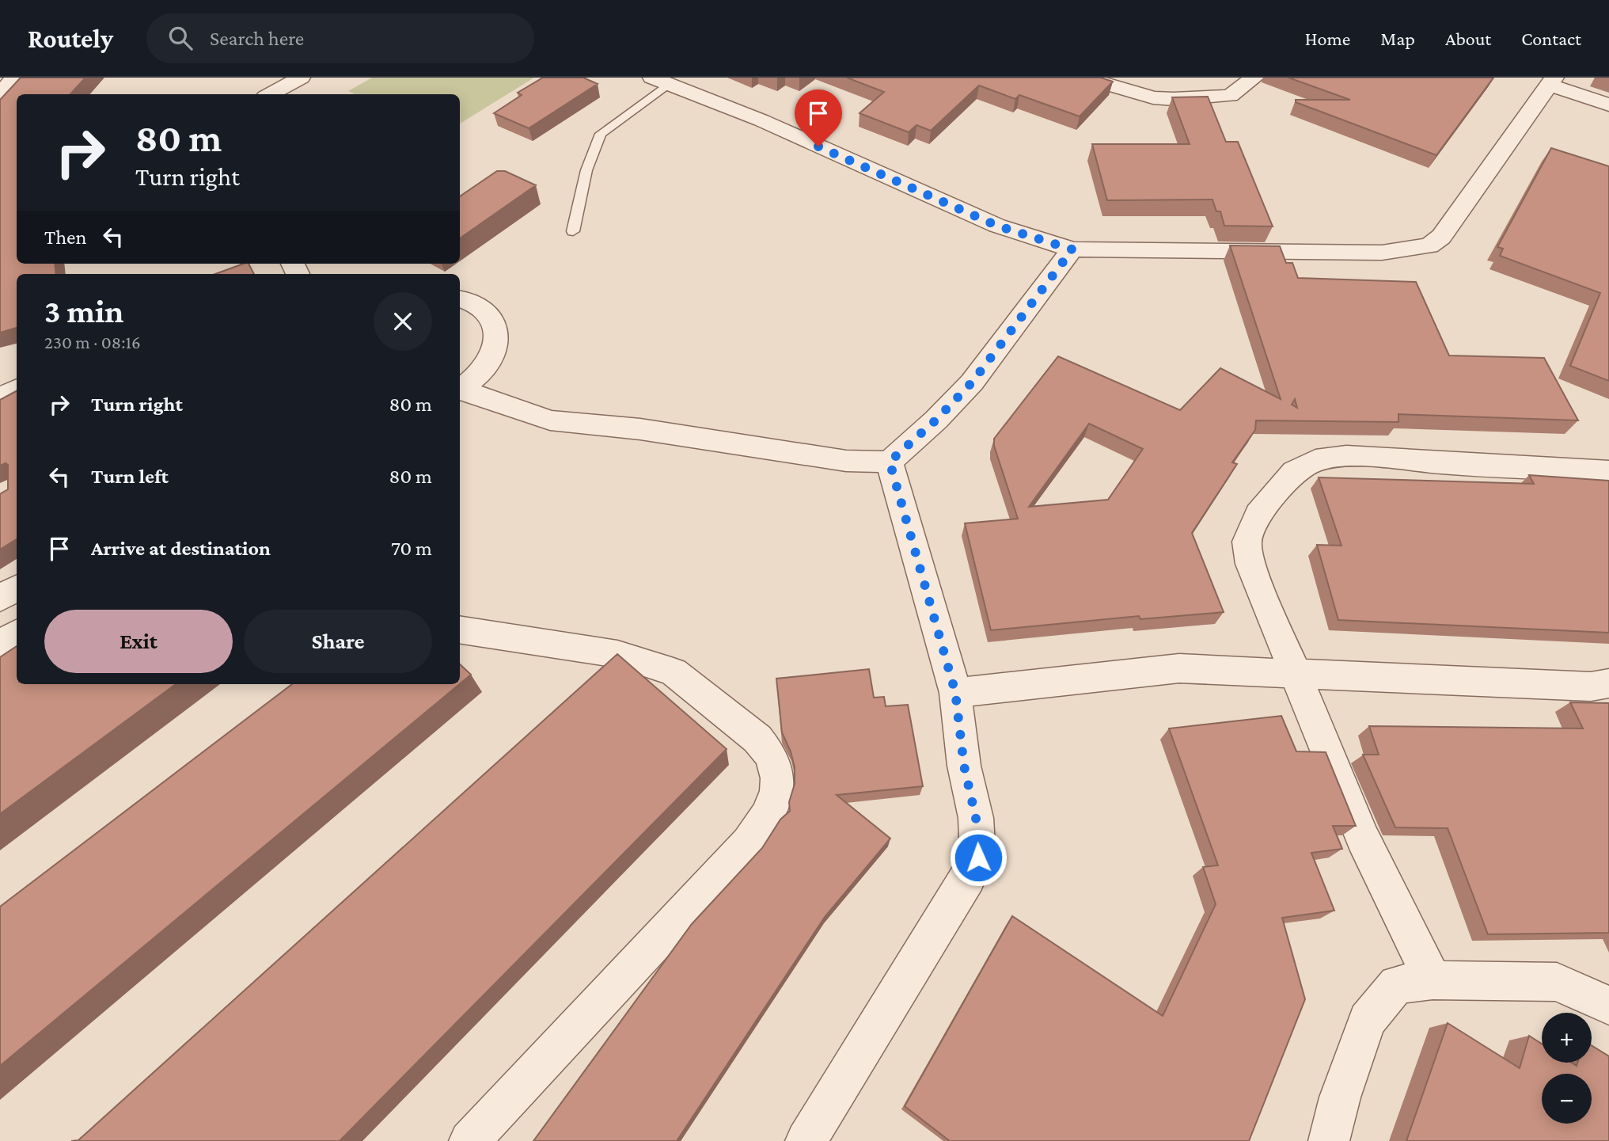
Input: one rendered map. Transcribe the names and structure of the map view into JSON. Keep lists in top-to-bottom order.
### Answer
{
  "page": {
    "header": "Routely",
    "search": "Search here",
    "nav": [
      "Home",
      "Map",
      "About",
      "Contact"
    ],
    "turn": ["80 m", "Turn right"],
    "then": "Then",
    "heading": ["3 min", "230 m · 08:16"],
    "list": [
      {
        "name": "Turn right",
        "value": "80 m"
      },
      {
        "name": "Turn left",
        "value": "80 m"
      },
      {
        "name": "Arrive at destination",
        "value": "70 m"
      }
    ],
    "buttons": ["Exit", "Share"],
    "map_buttons": ["+", "−"]
  }
}
